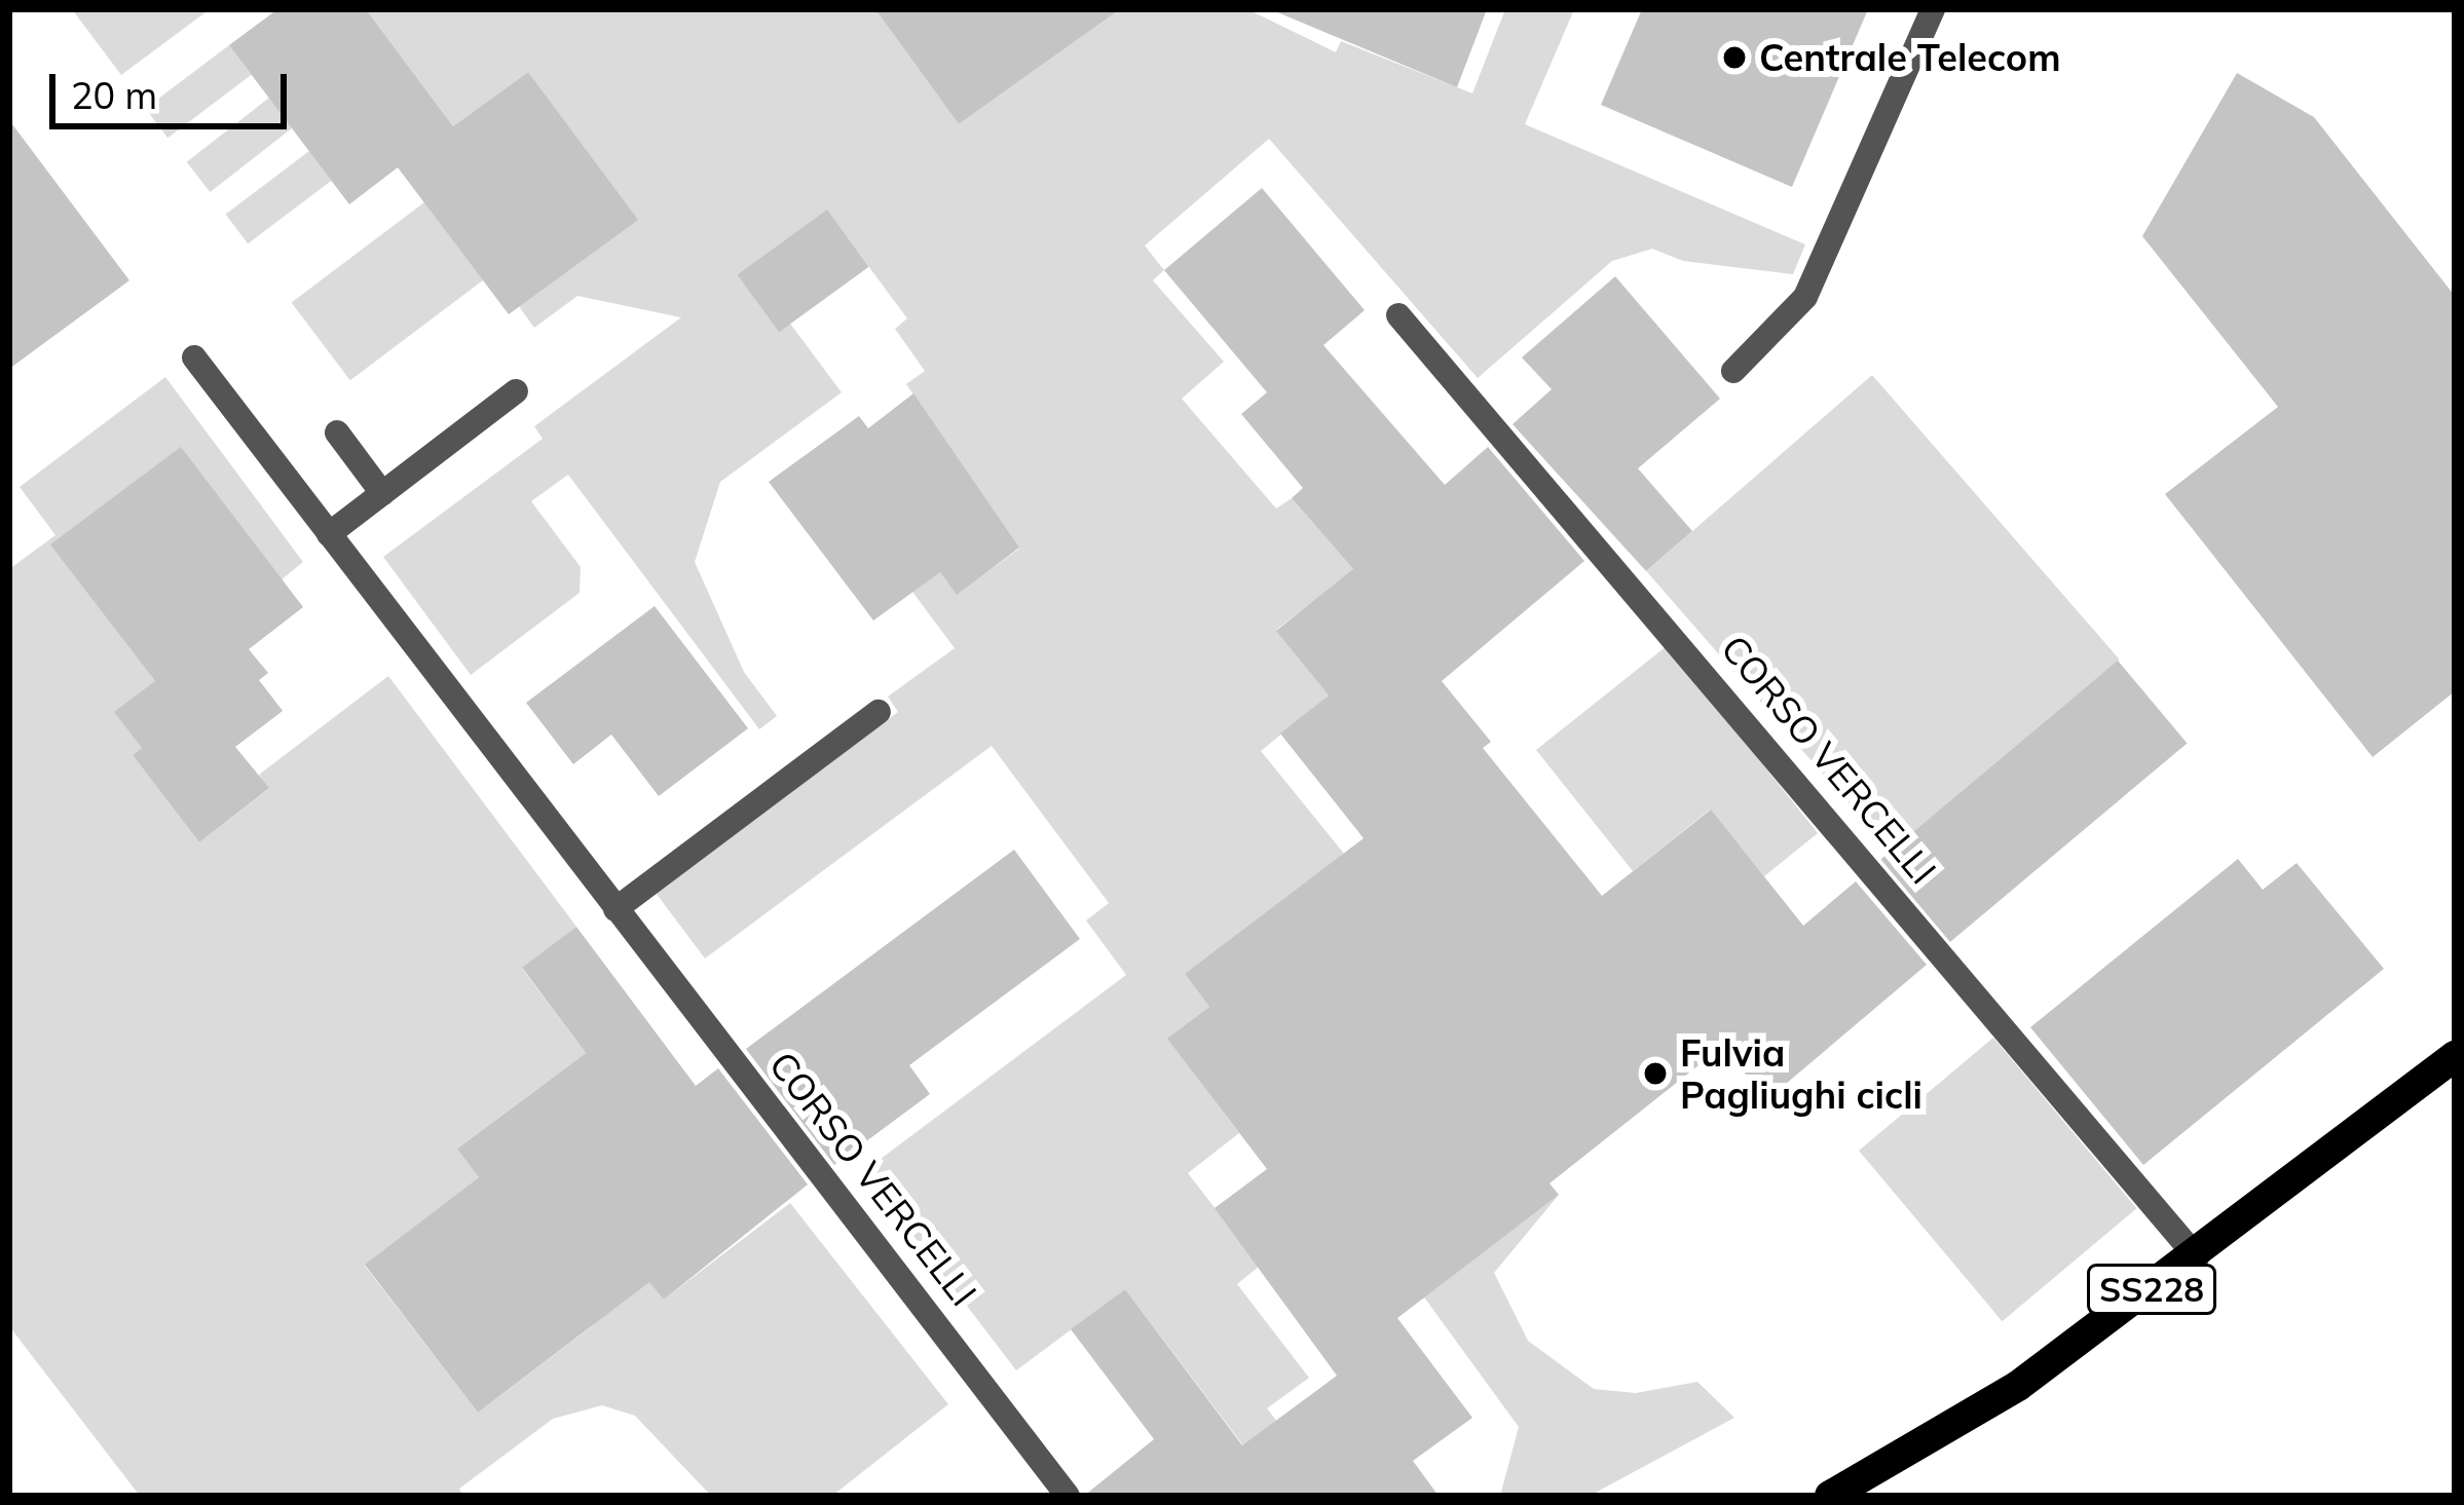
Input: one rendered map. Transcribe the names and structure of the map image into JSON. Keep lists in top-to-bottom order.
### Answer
{
  "streets": {
    "main road": ["SS228"],
    "street": ["CORSO VERCELLI"]
  },
  "crossings": [
    ["CORSO VERCELLI", "SS228"]
  ],
  "places": ["Centrale Telecom", "Fulvia Pagliughi cicli"],
  "scale_bar": "20 m"
}
